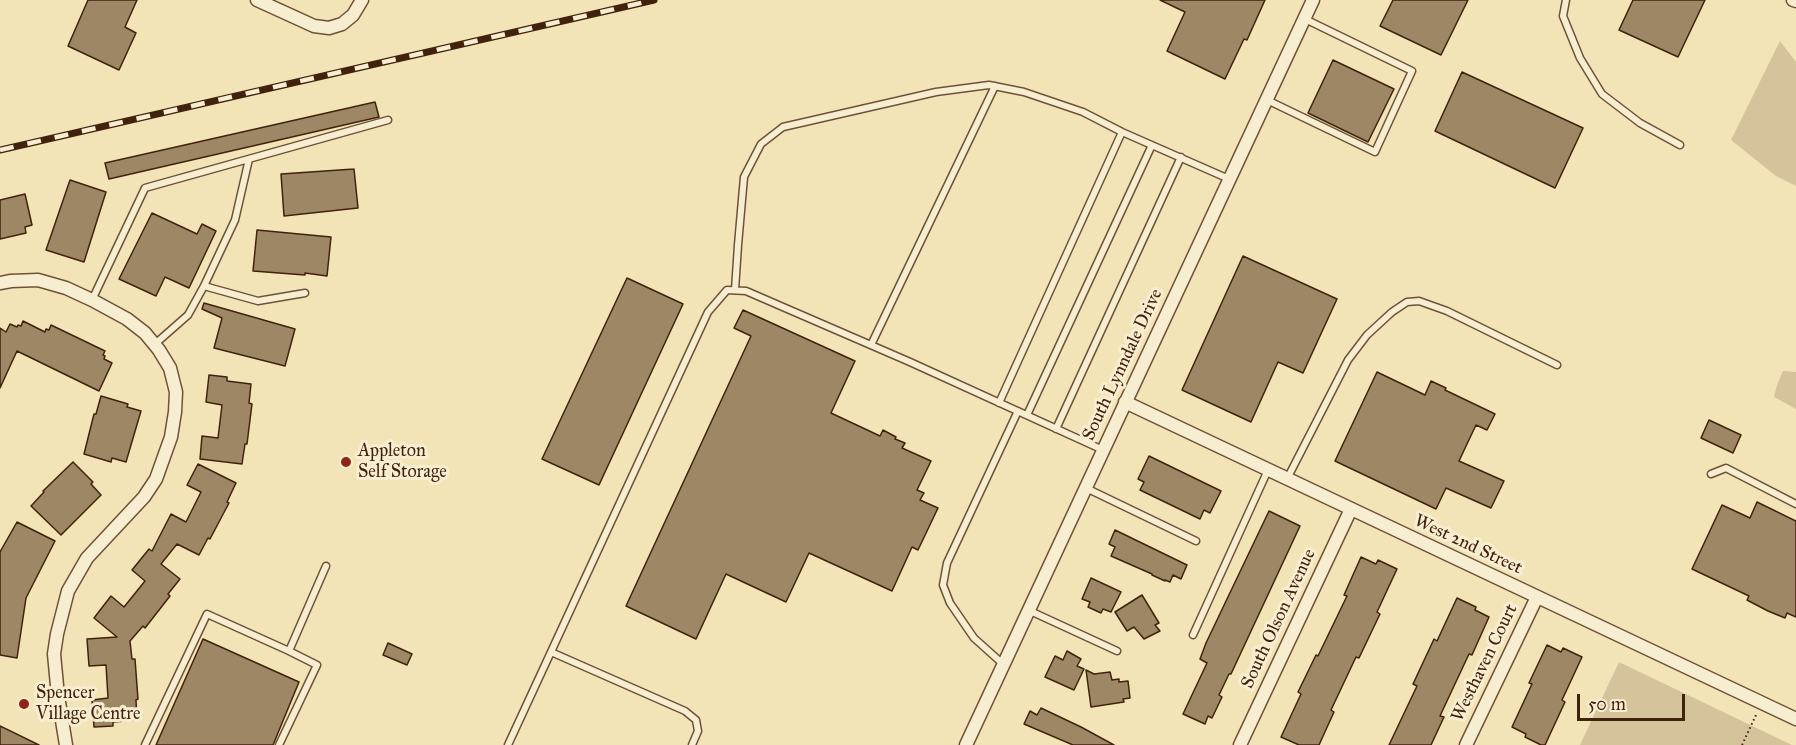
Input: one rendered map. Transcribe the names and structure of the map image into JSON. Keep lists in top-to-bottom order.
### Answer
{
  "streets": {
    "street": [
      "South Lynndale Drive",
      "West 2nd Street",
      "South Olson Avenue",
      "Westhaven Court"
    ]
  },
  "crossings": [
    ["South Lynndale Drive", "West 2nd Street"],
    ["West 2nd Street", "South Olson Avenue"],
    ["West 2nd Street", "Westhaven Court"]
  ],
  "places": ["Appleton Self Storage", "Spencer Village Centre"],
  "scale_bar": "50 m"
}
